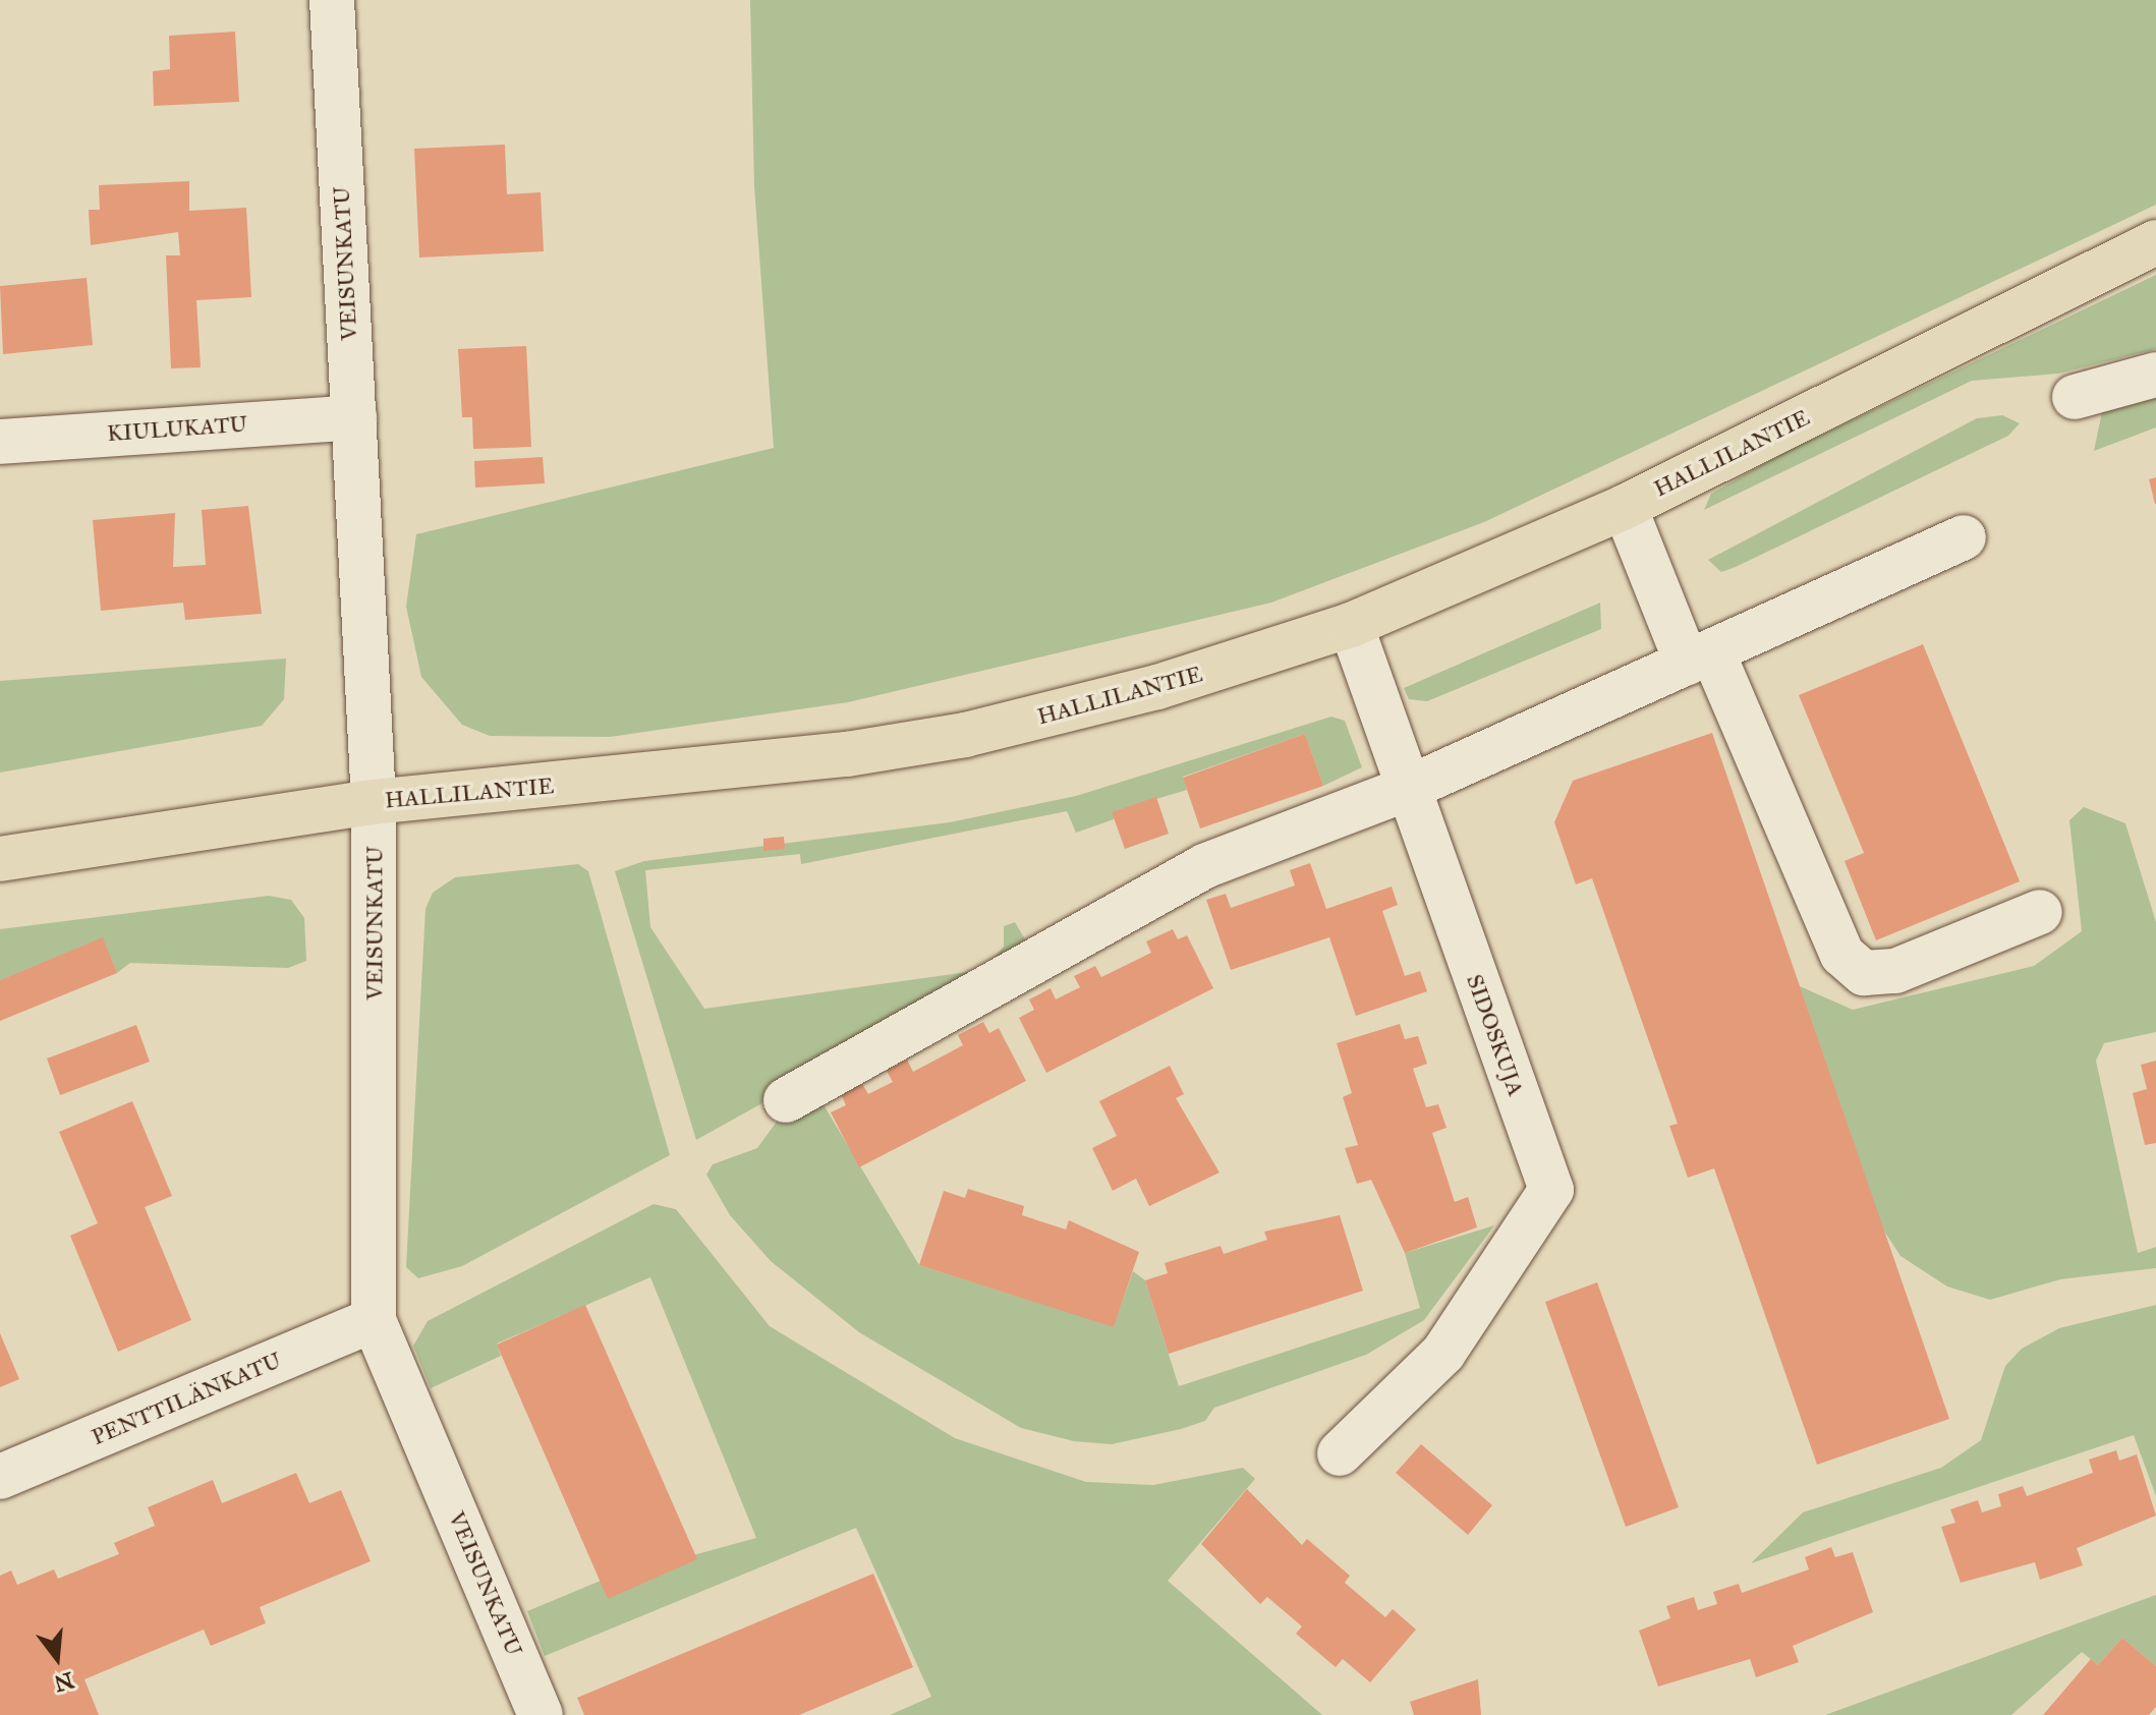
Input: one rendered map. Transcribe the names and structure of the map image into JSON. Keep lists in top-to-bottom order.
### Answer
{
  "streets": {
    "main road": ["HALLILANTIE"],
    "street": [
      "VEISUNKATU",
      "KIULUKATU",
      "SIDOSKUJA",
      "PENTTILÄNKATU"
    ]
  },
  "crossings": [
    ["VEISUNKATU", "KIULUKATU"],
    ["VEISUNKATU", "HALLILANTIE"],
    ["VEISUNKATU", "PENTTILÄNKATU"],
    ["HALLILANTIE", "SIDOSKUJA"]
  ],
  "north": "bottom"
}
